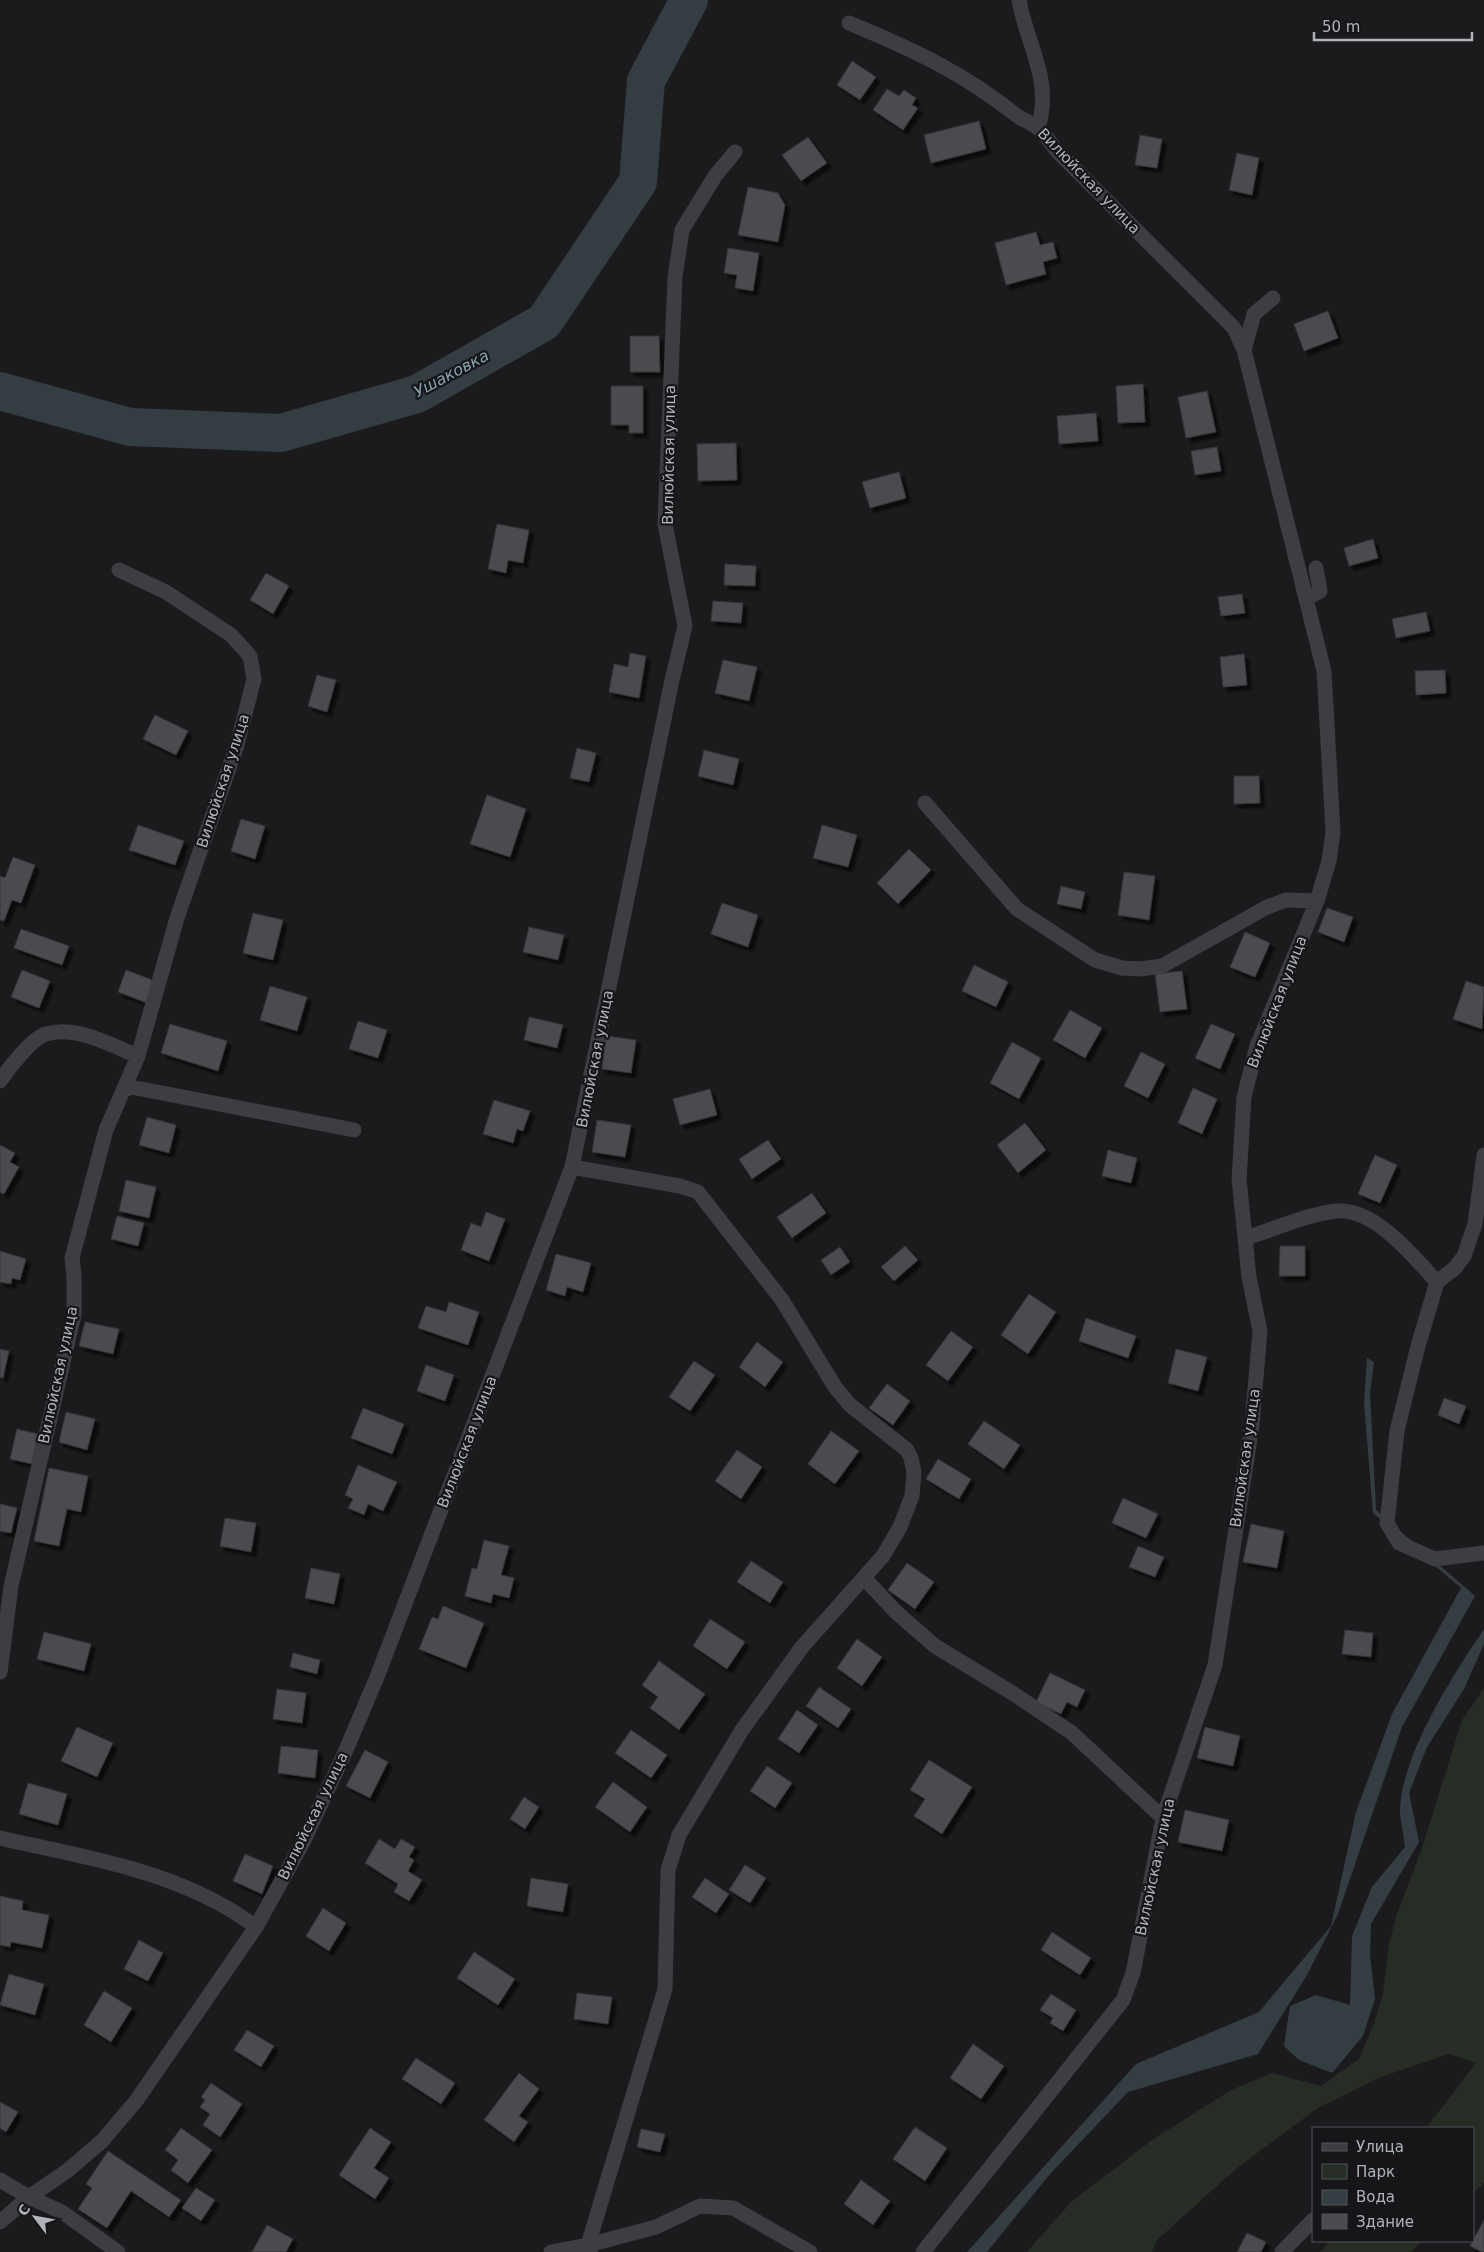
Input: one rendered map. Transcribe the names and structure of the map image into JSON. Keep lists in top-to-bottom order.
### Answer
{
  "streets": {
    "street": ["Вилюйская улица"]
  },
  "water": ["Ушаковка"],
  "legend": [
    "Улица",
    "Парк",
    "Вода",
    "Здание"
  ],
  "scale_bar": "50 m",
  "north": "top left"
}
